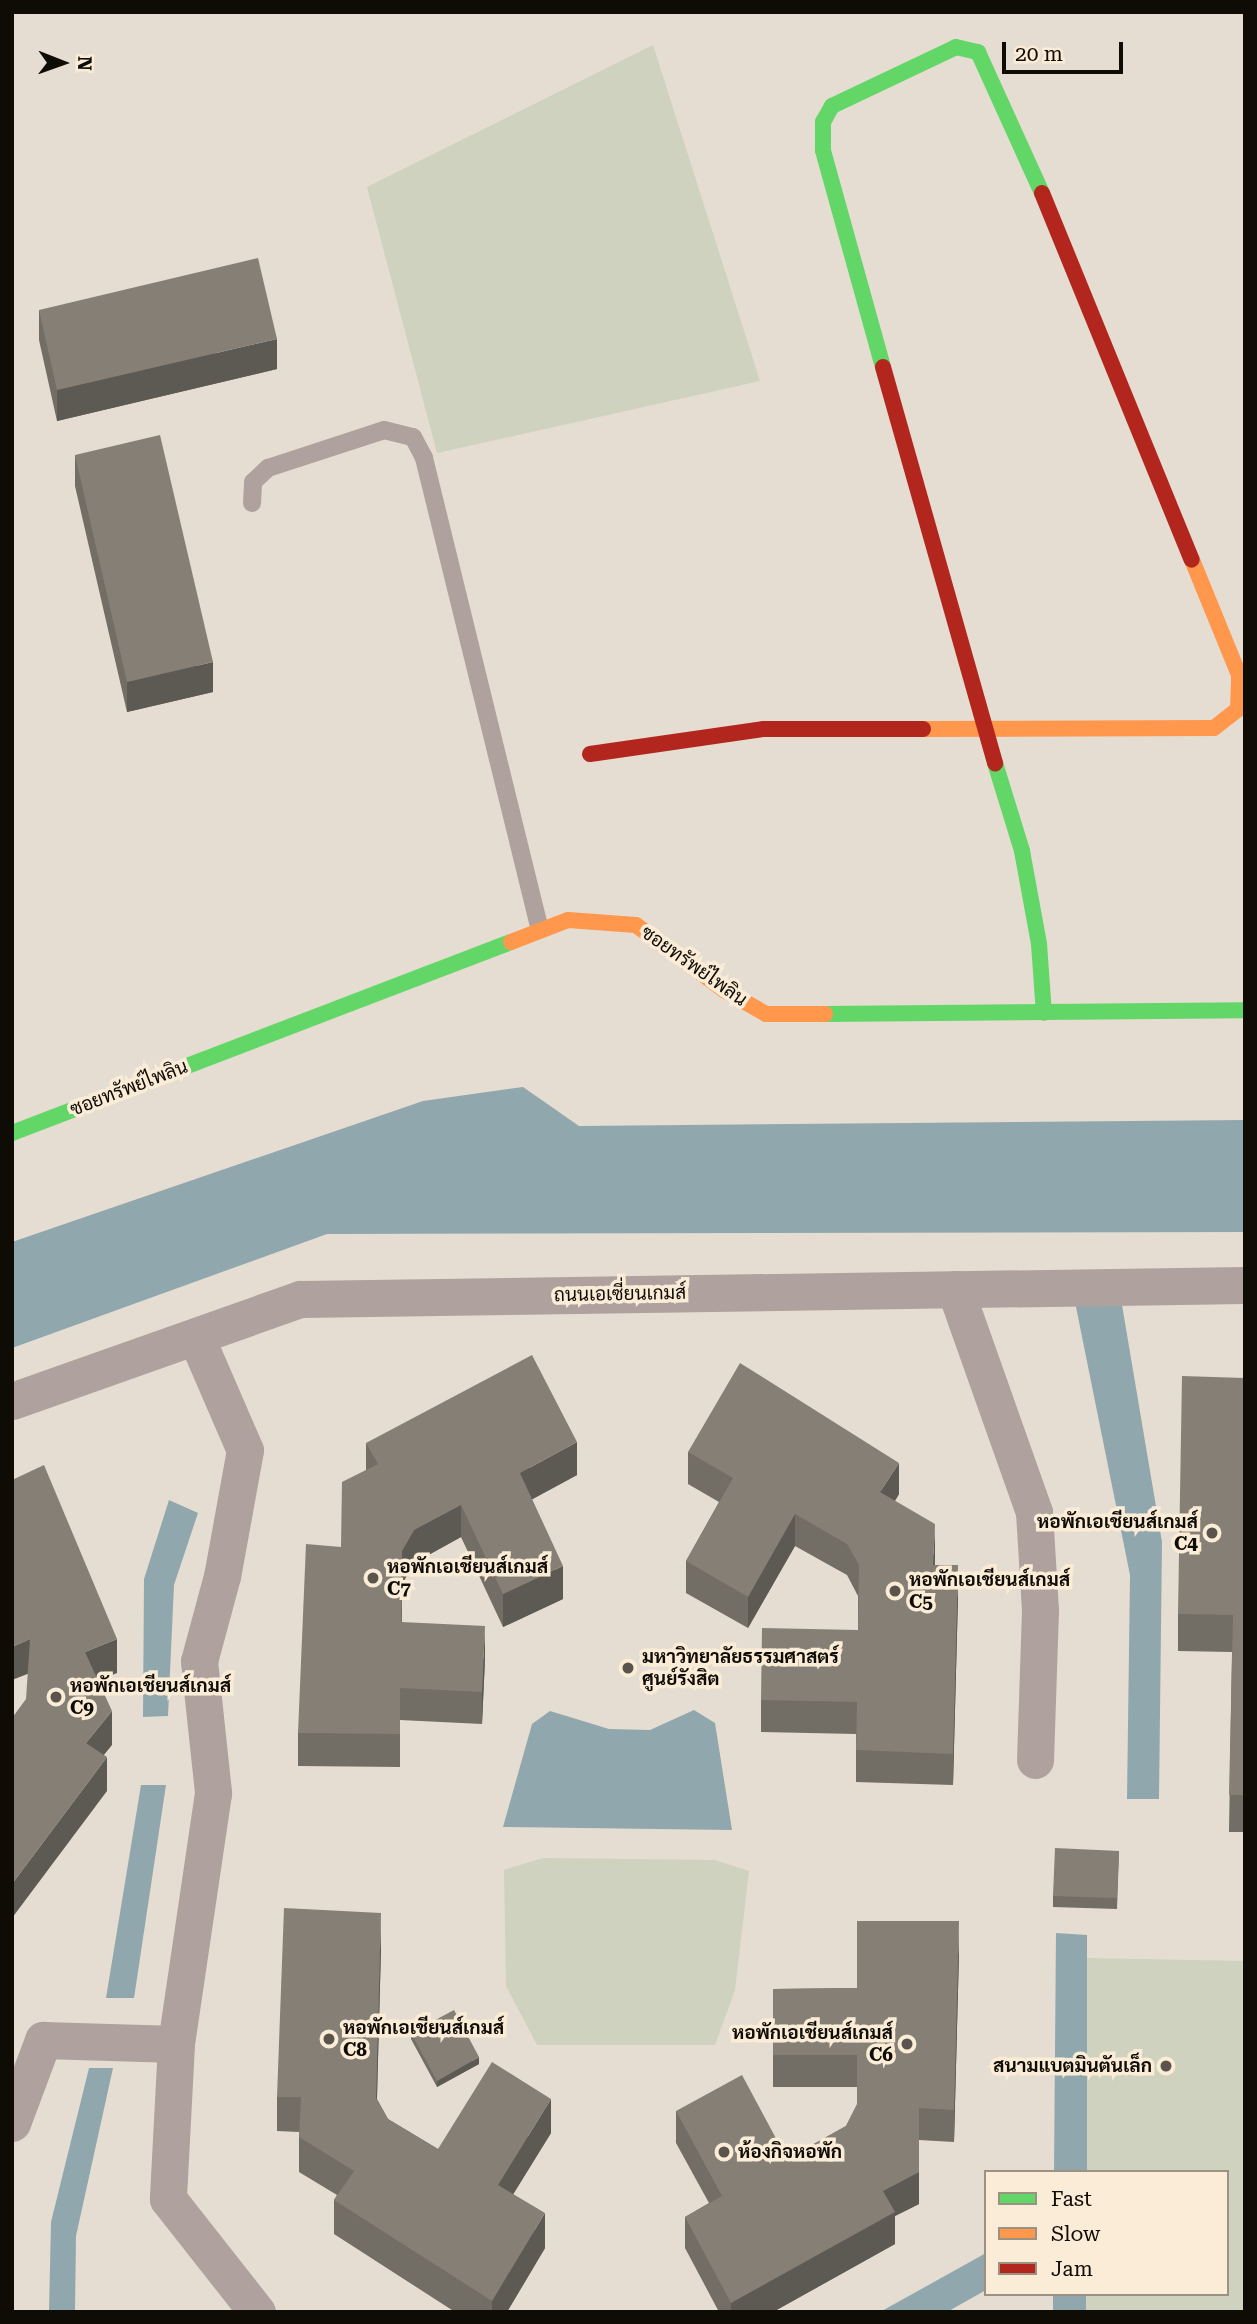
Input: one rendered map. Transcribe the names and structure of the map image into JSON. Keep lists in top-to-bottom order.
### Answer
{
  "streets": {
    "street": ["ซอยทรัพย์ไพลิน", "ถนนเอเซี่ยนเกมส์"]
  },
  "places": [
    "หอพักเอเชียนส์เกมส์ C4",
    "หอพักเอเชียนส์เกมส์ C7",
    "หอพักเอเชียนส์เกมส์ C5",
    "มหาวิทยาลัยธรรมศาสตร์ ศูนย์รังสิต",
    "หอพักเอเชียนส์เกมส์ C9",
    "หอพักเอเชียนส์เกมส์ C8",
    "หอพักเอเชียนส์เกมส์ C6",
    "สนามแบตมินตันเล็ก",
    "ห้องกิจหอพัก"
  ],
  "legend": ["Fast", "Slow", "Jam"],
  "scale_bar": "20 m",
  "north": "right"
}
